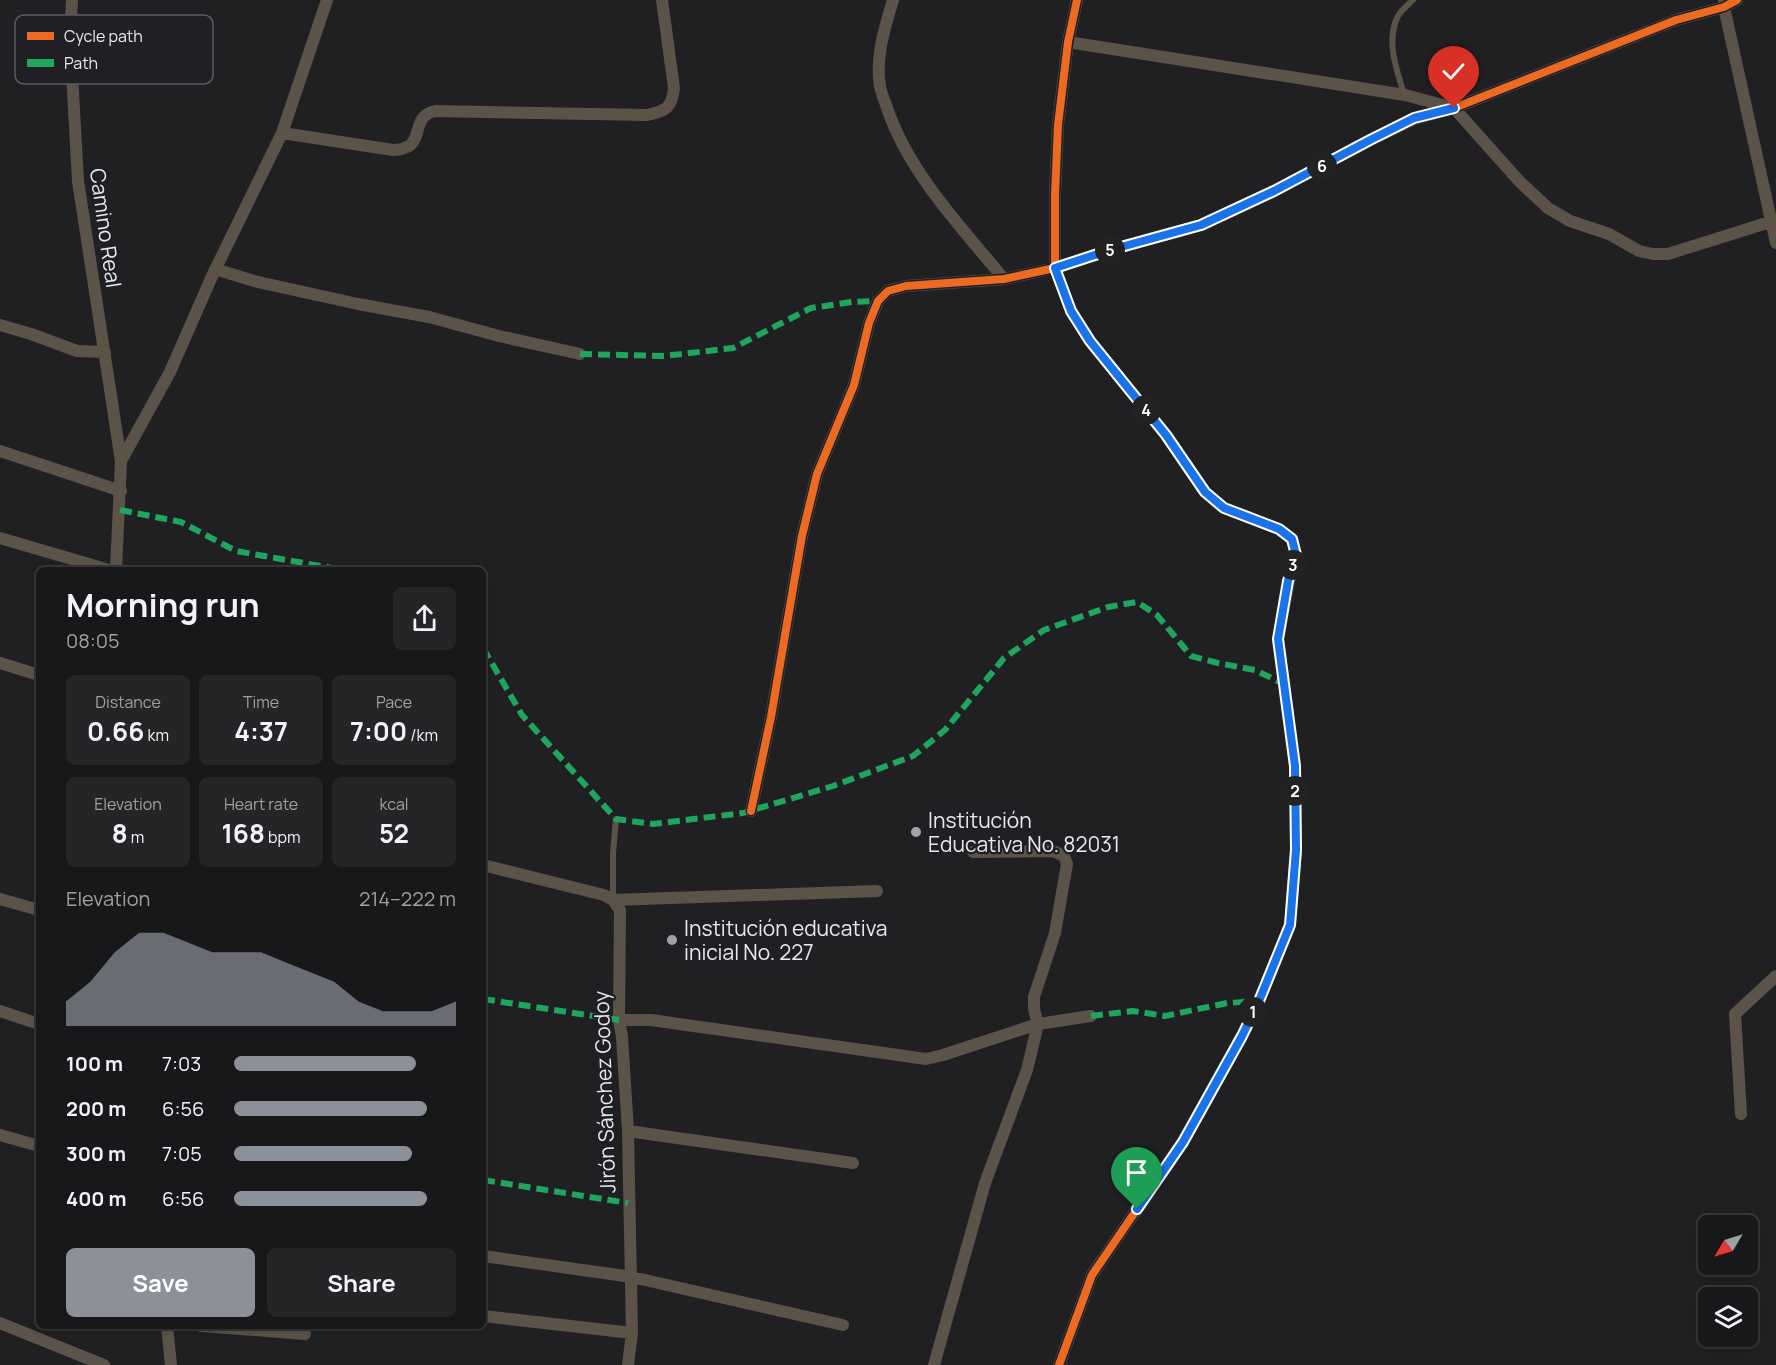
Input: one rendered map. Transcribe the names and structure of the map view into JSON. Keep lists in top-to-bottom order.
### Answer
{
  "streets": {
    "street": ["Camino Real", "Jirón Sánchez Godoy"]
  },
  "places": ["Institución Educativa No. 82031", "Institución educativa inicial No. 227"],
  "legend": ["Cycle path", "Path"],
  "north": "bottom left",
  "page": {
    "pins": [
      "6",
      "5",
      "4",
      "3",
      "2",
      "1"
    ],
    "heading": ["Morning run", "08:05"],
    "stats": [
      ["Distance", "0.66 km"],
      ["Time", "4:37"],
      ["Pace", "7:00 /km"],
      ["Elevation", "8 m"],
      ["Heart rate", "168 bpm"],
      ["kcal", "52"]
    ],
    "chart": ["Elevation", "214–222 m"],
    "list": [
      {
        "name": "100 m",
        "note": "7:03"
      },
      {
        "name": "200 m",
        "note": "6:56"
      },
      {
        "name": "300 m",
        "note": "7:05"
      },
      {
        "name": "400 m",
        "note": "6:56"
      }
    ],
    "buttons": ["Save", "Share"]
  }
}
